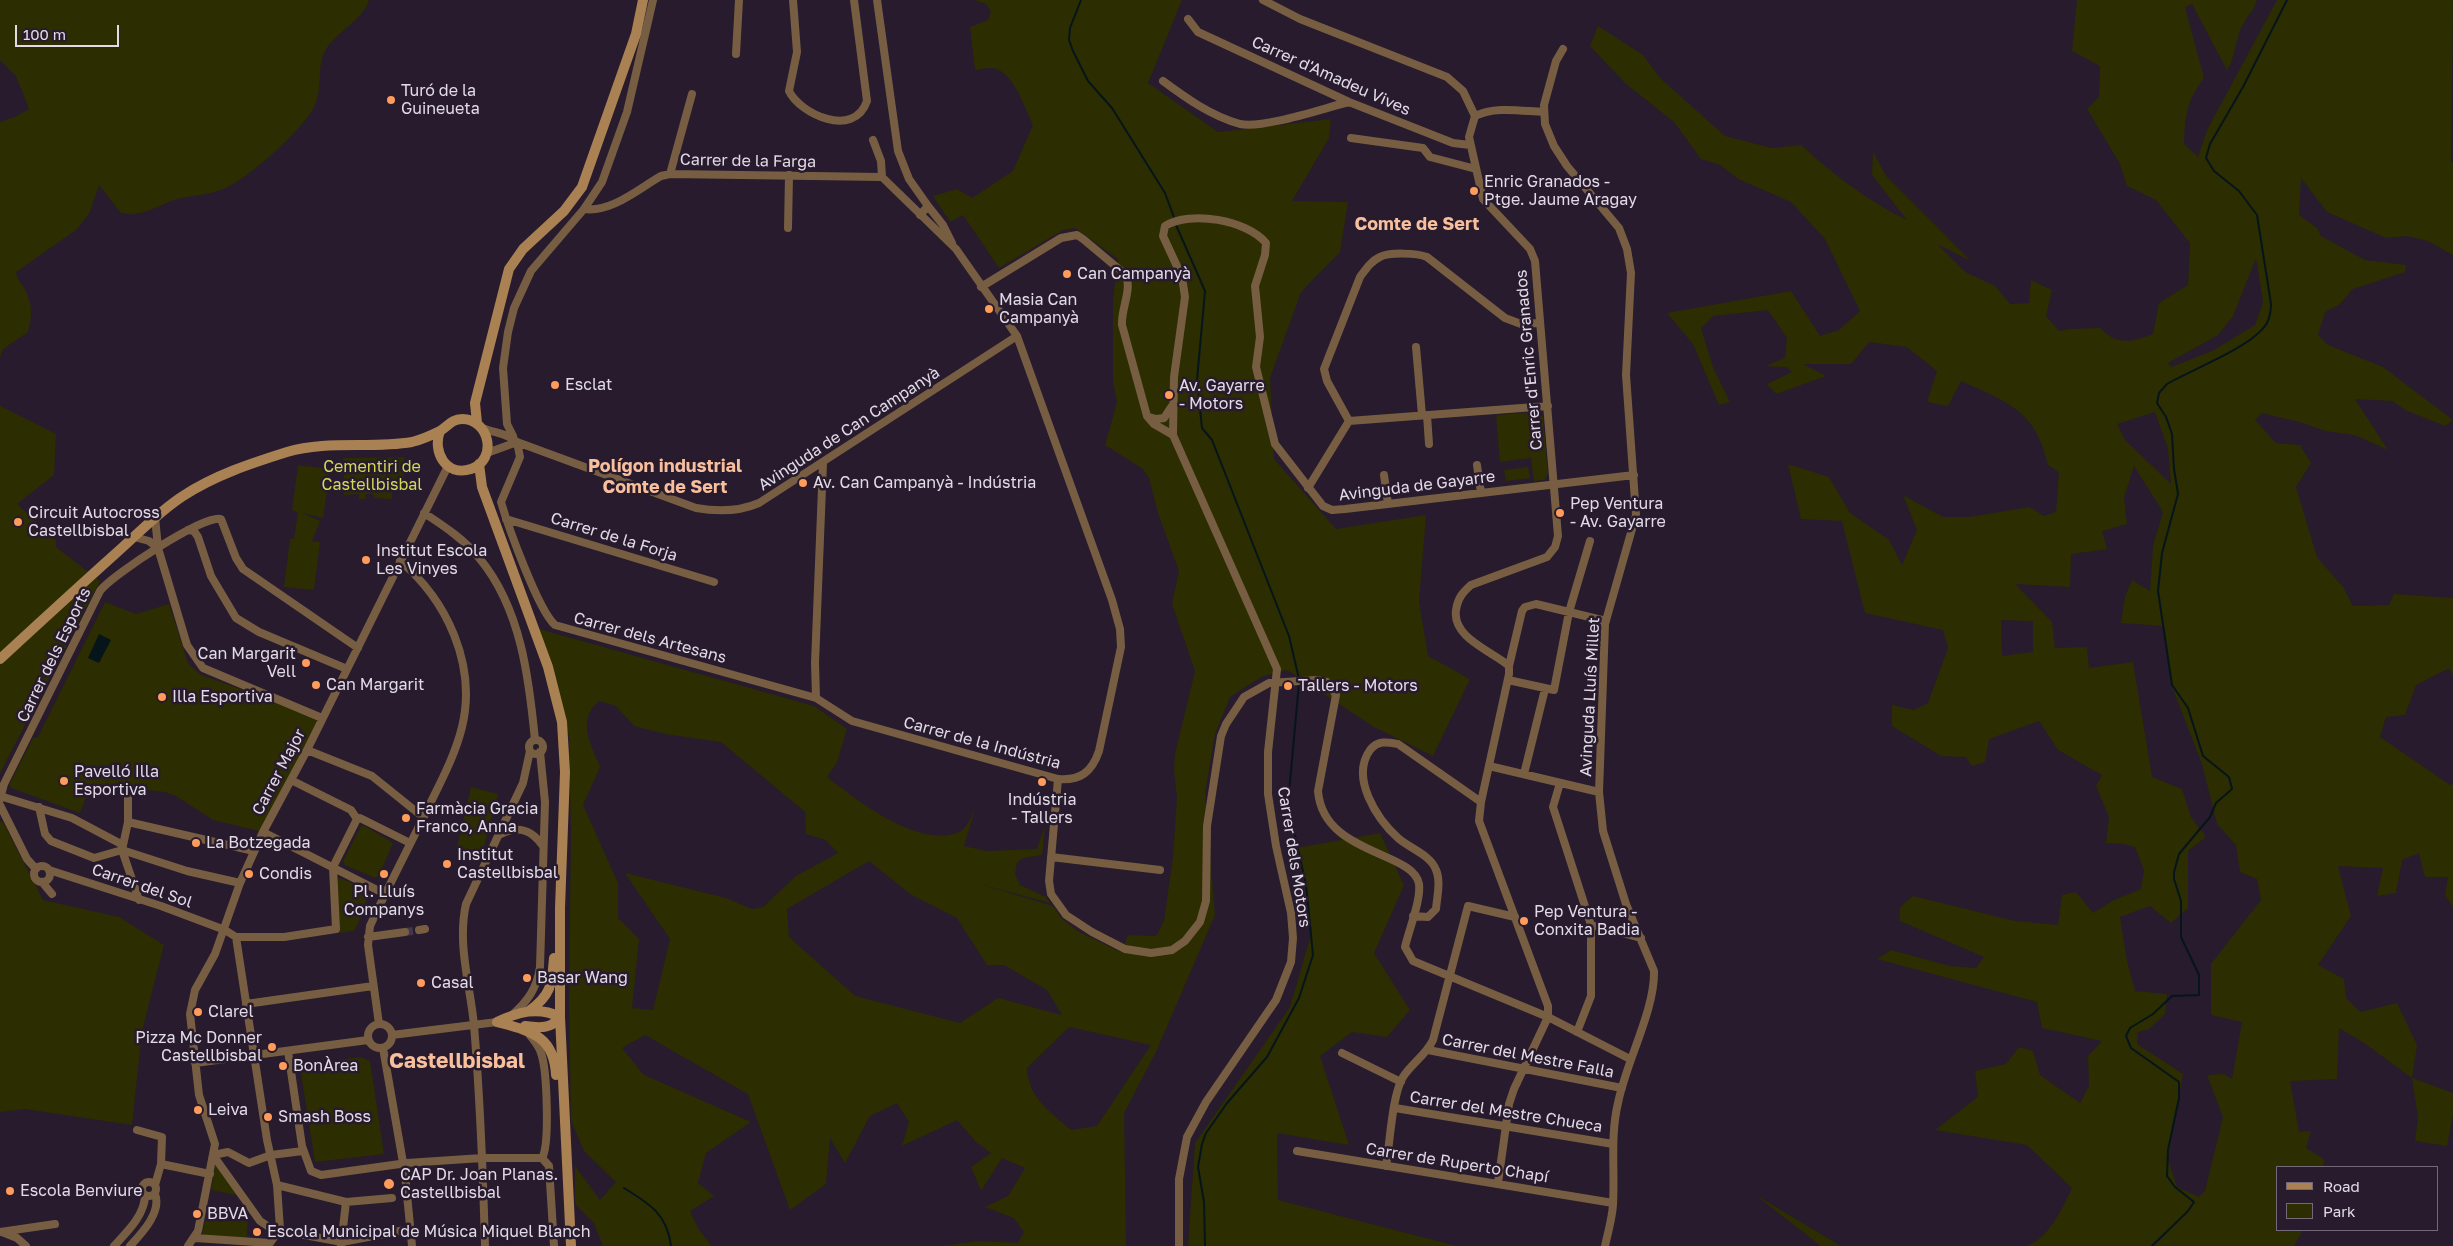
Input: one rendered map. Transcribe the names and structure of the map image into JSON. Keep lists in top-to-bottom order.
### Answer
{
  "streets": {
    "street": [
      "Carrer d'Amadeu Vives",
      "Carrer de la Farga",
      "Carrer d'Enric Granados",
      "Avinguda de Can Campanyà",
      "Avinguda de Gayarre",
      "Carrer de la Forja",
      "Carrer dels Artesans",
      "Carrer dels Esports",
      "Avinguda Lluís Millet",
      "Carrer de la Indústria",
      "Carrer Major",
      "Carrer dels Motors",
      "Carrer del Sol",
      "Carrer del Mestre Falla",
      "Carrer del Mestre Chueca",
      "Carrer de Ruperto Chapí"
    ]
  },
  "crossings": [
    ["Carrer d'Amadeu Vives", "Carrer d'Enric Granados"],
    ["Carrer de la Farga", "Carrer de la Indústria"],
    ["Carrer d'Enric Granados", "Avinguda de Gayarre"],
    ["Avinguda de Can Campanyà", "Carrer dels Artesans"],
    ["Avinguda de Can Campanyà", "Carrer de la Indústria"],
    ["Avinguda de Can Campanyà", "Carrer Major"],
    ["Avinguda de Gayarre", "Carrer dels Motors"],
    ["Carrer de la Forja", "Carrer dels Artesans"],
    ["Carrer dels Artesans", "Carrer de la Indústria"],
    ["Carrer dels Esports", "Carrer Major"],
    ["Avinguda Lluís Millet", "Carrer del Mestre Falla"],
    ["Avinguda Lluís Millet", "Carrer del Mestre Chueca"],
    ["Avinguda Lluís Millet", "Carrer de Ruperto Chapí"],
    ["Carrer Major", "Carrer del Sol"]
  ],
  "districts": ["Comte de Sert", "Polígon industrial Comte de Sert", "Castellbisbal"],
  "parks": ["Cementiri de Castellbisbal"],
  "places": [
    "Turó de la Guineueta",
    "Enric Granados - Ptge. Jaume Aragay",
    "Can Campanyà",
    "Masia Can Campanyà",
    "Esclat",
    "Av. Gayarre - Motors",
    "Av. Can Campanyà - Indústria",
    "Pep Ventura - Av. Gayarre",
    "Circuit Autocross Castellbisbal",
    "Institut Escola Les Vinyes",
    "Can Margarit Vell",
    "Can Margarit",
    "Tallers - Motors",
    "Illa Esportiva",
    "Pavelló Illa Esportiva",
    "Indústria - Tallers",
    "Farmàcia Gracia Franco, Anna",
    "La Botzegada",
    "Institut Castellbisbal",
    "Condis",
    "Pl. Lluís Companys",
    "Pep Ventura - Conxita Badia",
    "Basar Wang",
    "Casal",
    "Clarel",
    "Pizza Mc Donner Castellbisbal",
    "BonÀrea",
    "Leiva",
    "Smash Boss",
    "CAP Dr. Joan Planas. Castellbisbal",
    "Escola Benviure",
    "BBVA",
    "Escola Municipal de Música Miquel Blanch"
  ],
  "legend": ["Road", "Park"],
  "scale_bar": "100 m"
}
